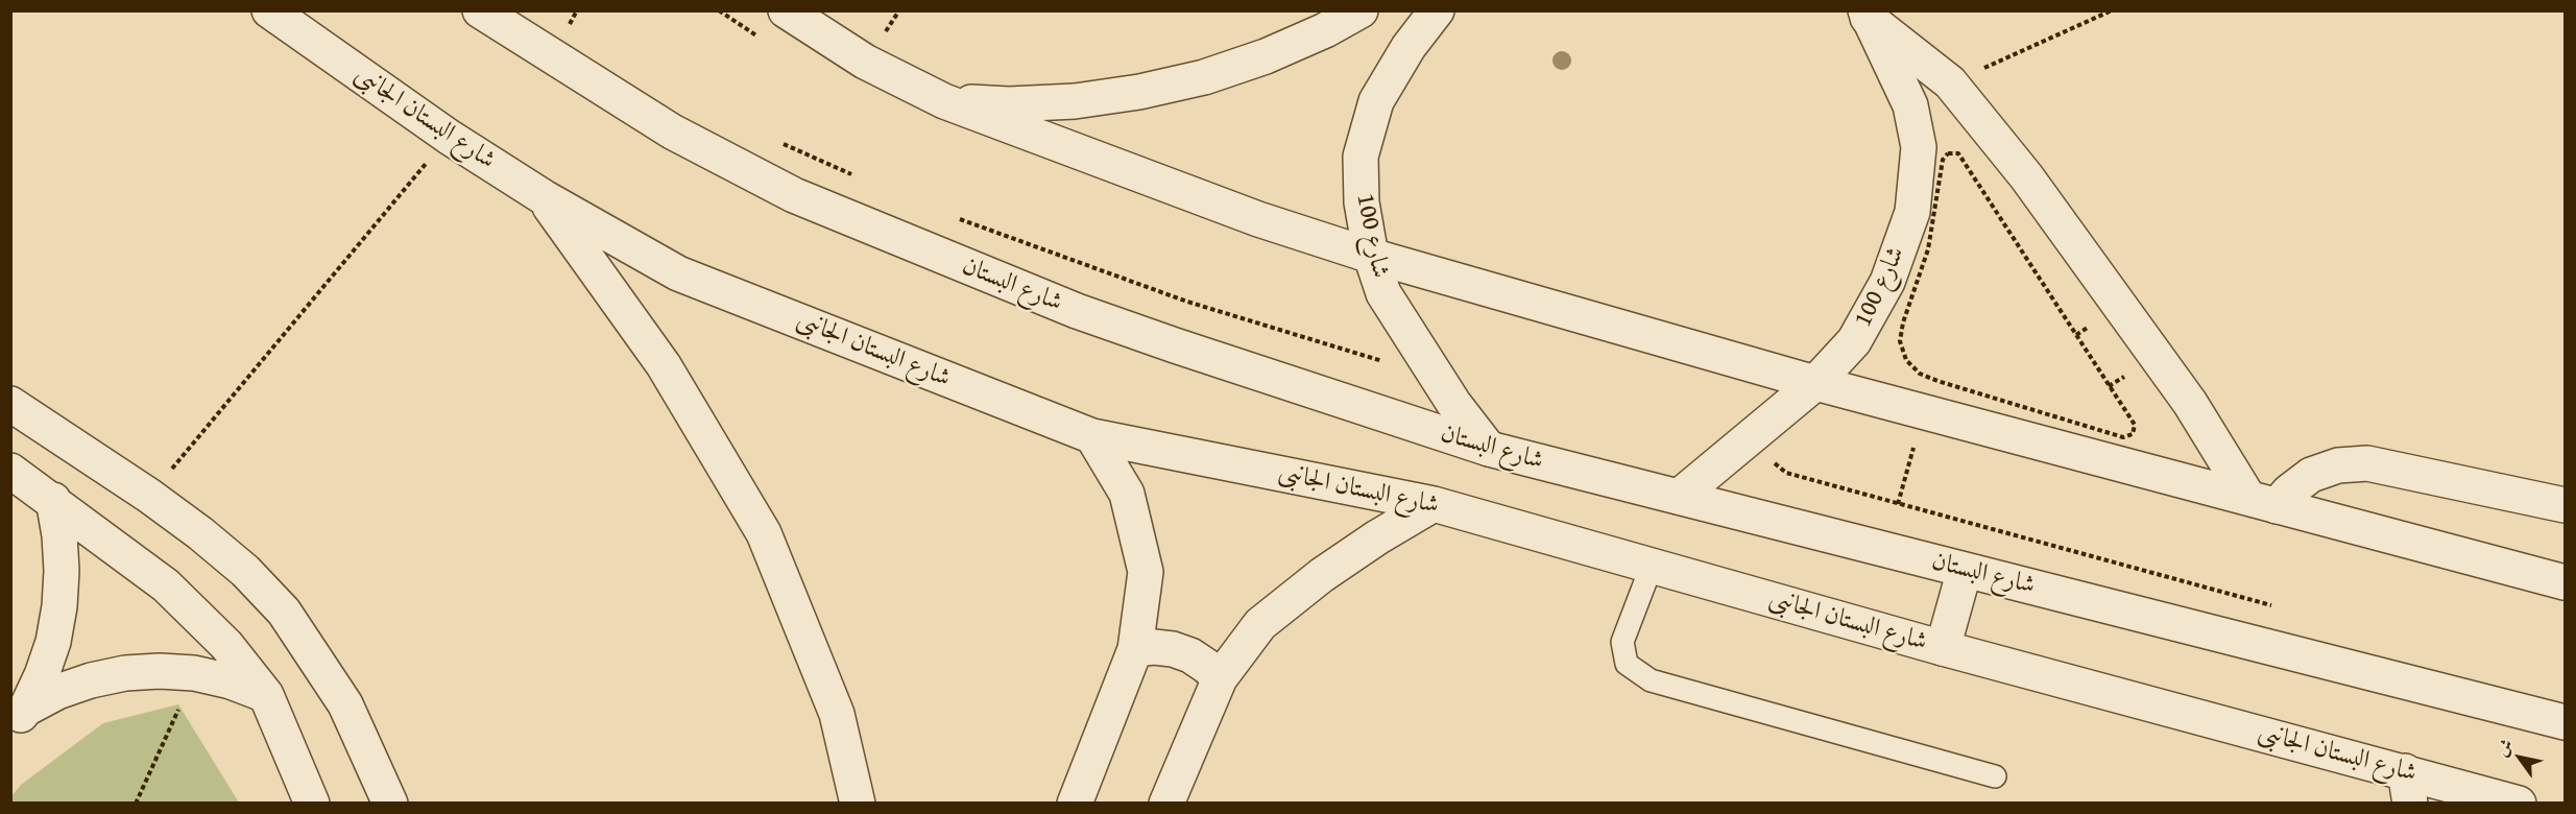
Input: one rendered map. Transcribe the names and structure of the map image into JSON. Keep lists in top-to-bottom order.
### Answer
{
  "streets": {
    "street": ["شارع البستان الجانبى", "شارع 100", "شارع البستان"]
  },
  "crossings": [
    ["شارع 100", "شارع البستان"]
  ],
  "north": "top left"
}
